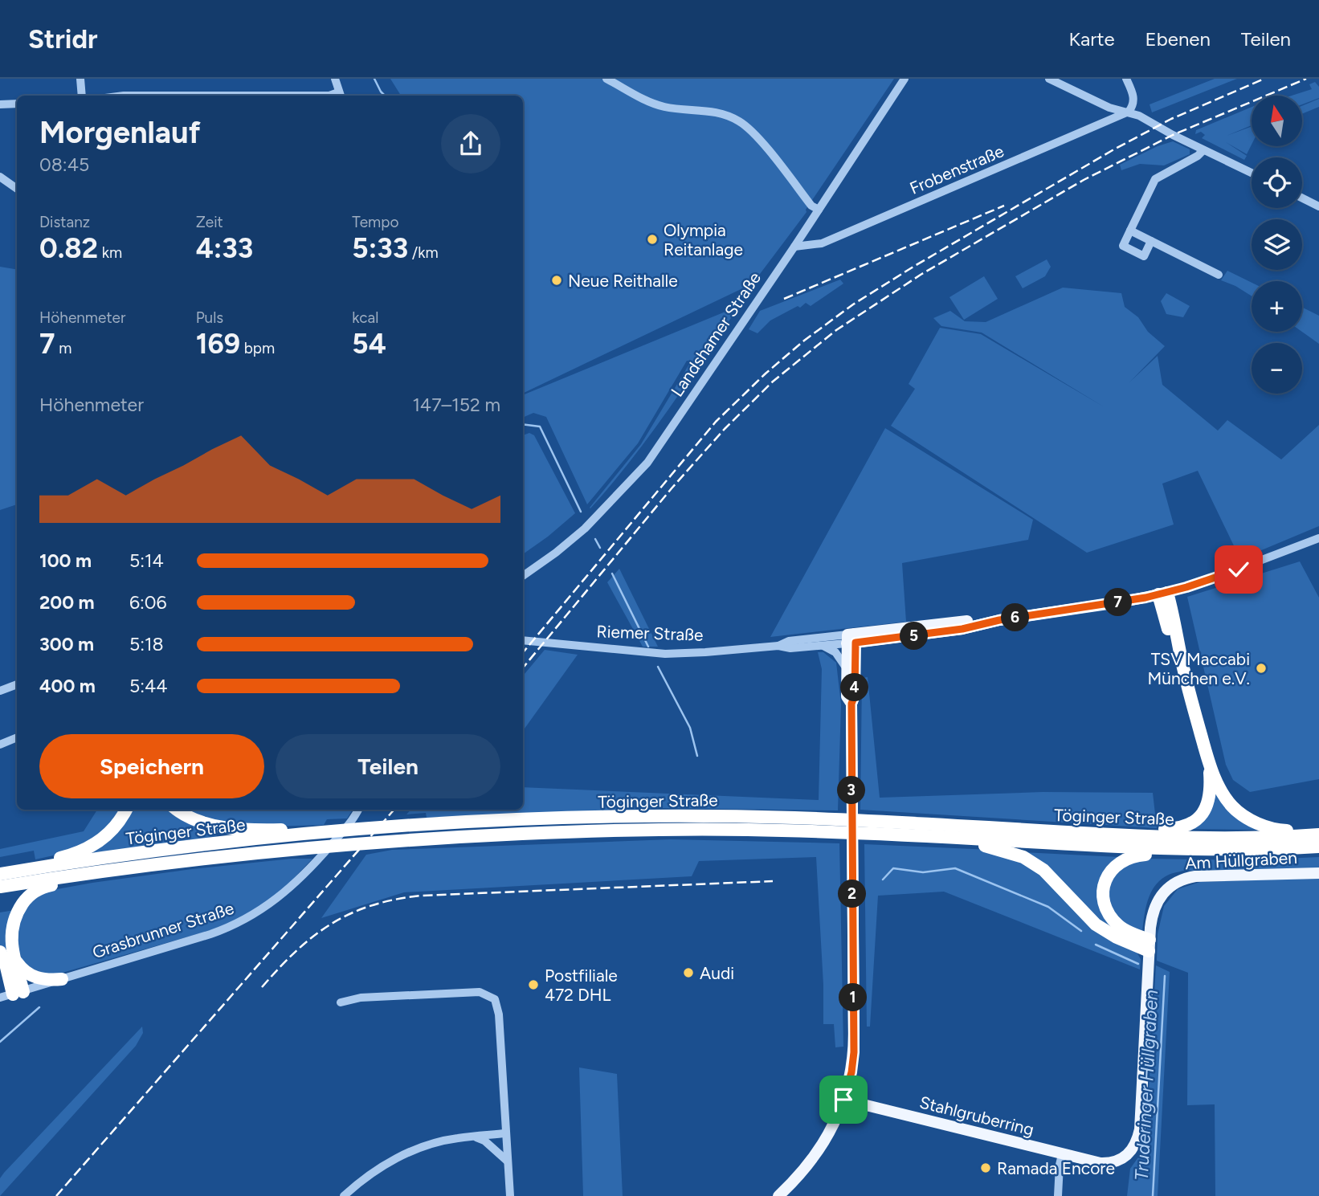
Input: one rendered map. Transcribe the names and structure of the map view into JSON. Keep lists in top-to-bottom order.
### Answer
{
  "streets": {
    "highway": ["Töginger Straße"],
    "main road": ["Riemer Straße", "Am Hüllgraben", "Stahlgruberring"],
    "street": ["Frobenstraße", "Landshamer Straße", "Grasbrunner Straße"]
  },
  "crossings": [
    ["Frobenstraße", "Landshamer Straße"],
    ["Am Hüllgraben", "Stahlgruberring"]
  ],
  "water": ["Truderinger Hüllgraben"],
  "places": [
    "Olympia Reitanlage",
    "Neue Reithalle",
    "TSV Maccabi München e.V.",
    "Audi",
    "Postfiliale 472 DHL",
    "Ramada Encore"
  ],
  "north": "top",
  "page": {
    "header": "Stridr",
    "nav": ["Karte", "Ebenen", "Teilen"],
    "map_buttons": ["+", "−"],
    "heading": ["Morgenlauf", "08:45"],
    "stats": [
      ["Distanz", "0.82 km"],
      ["Zeit", "4:33"],
      ["Tempo", "5:33 /km"],
      ["Höhenmeter", "7 m"],
      ["Puls", "169 bpm"],
      ["kcal", "54"]
    ],
    "chart": ["Höhenmeter", "147–152 m"],
    "list": [
      {
        "name": "100 m",
        "note": "5:14"
      },
      {
        "name": "200 m",
        "note": "6:06"
      },
      {
        "name": "300 m",
        "note": "5:18"
      },
      {
        "name": "400 m",
        "note": "5:44"
      }
    ],
    "pins": [
      "7",
      "6",
      "5",
      "4",
      "3",
      "2",
      "1"
    ],
    "buttons": ["Speichern", "Teilen"]
  }
}
